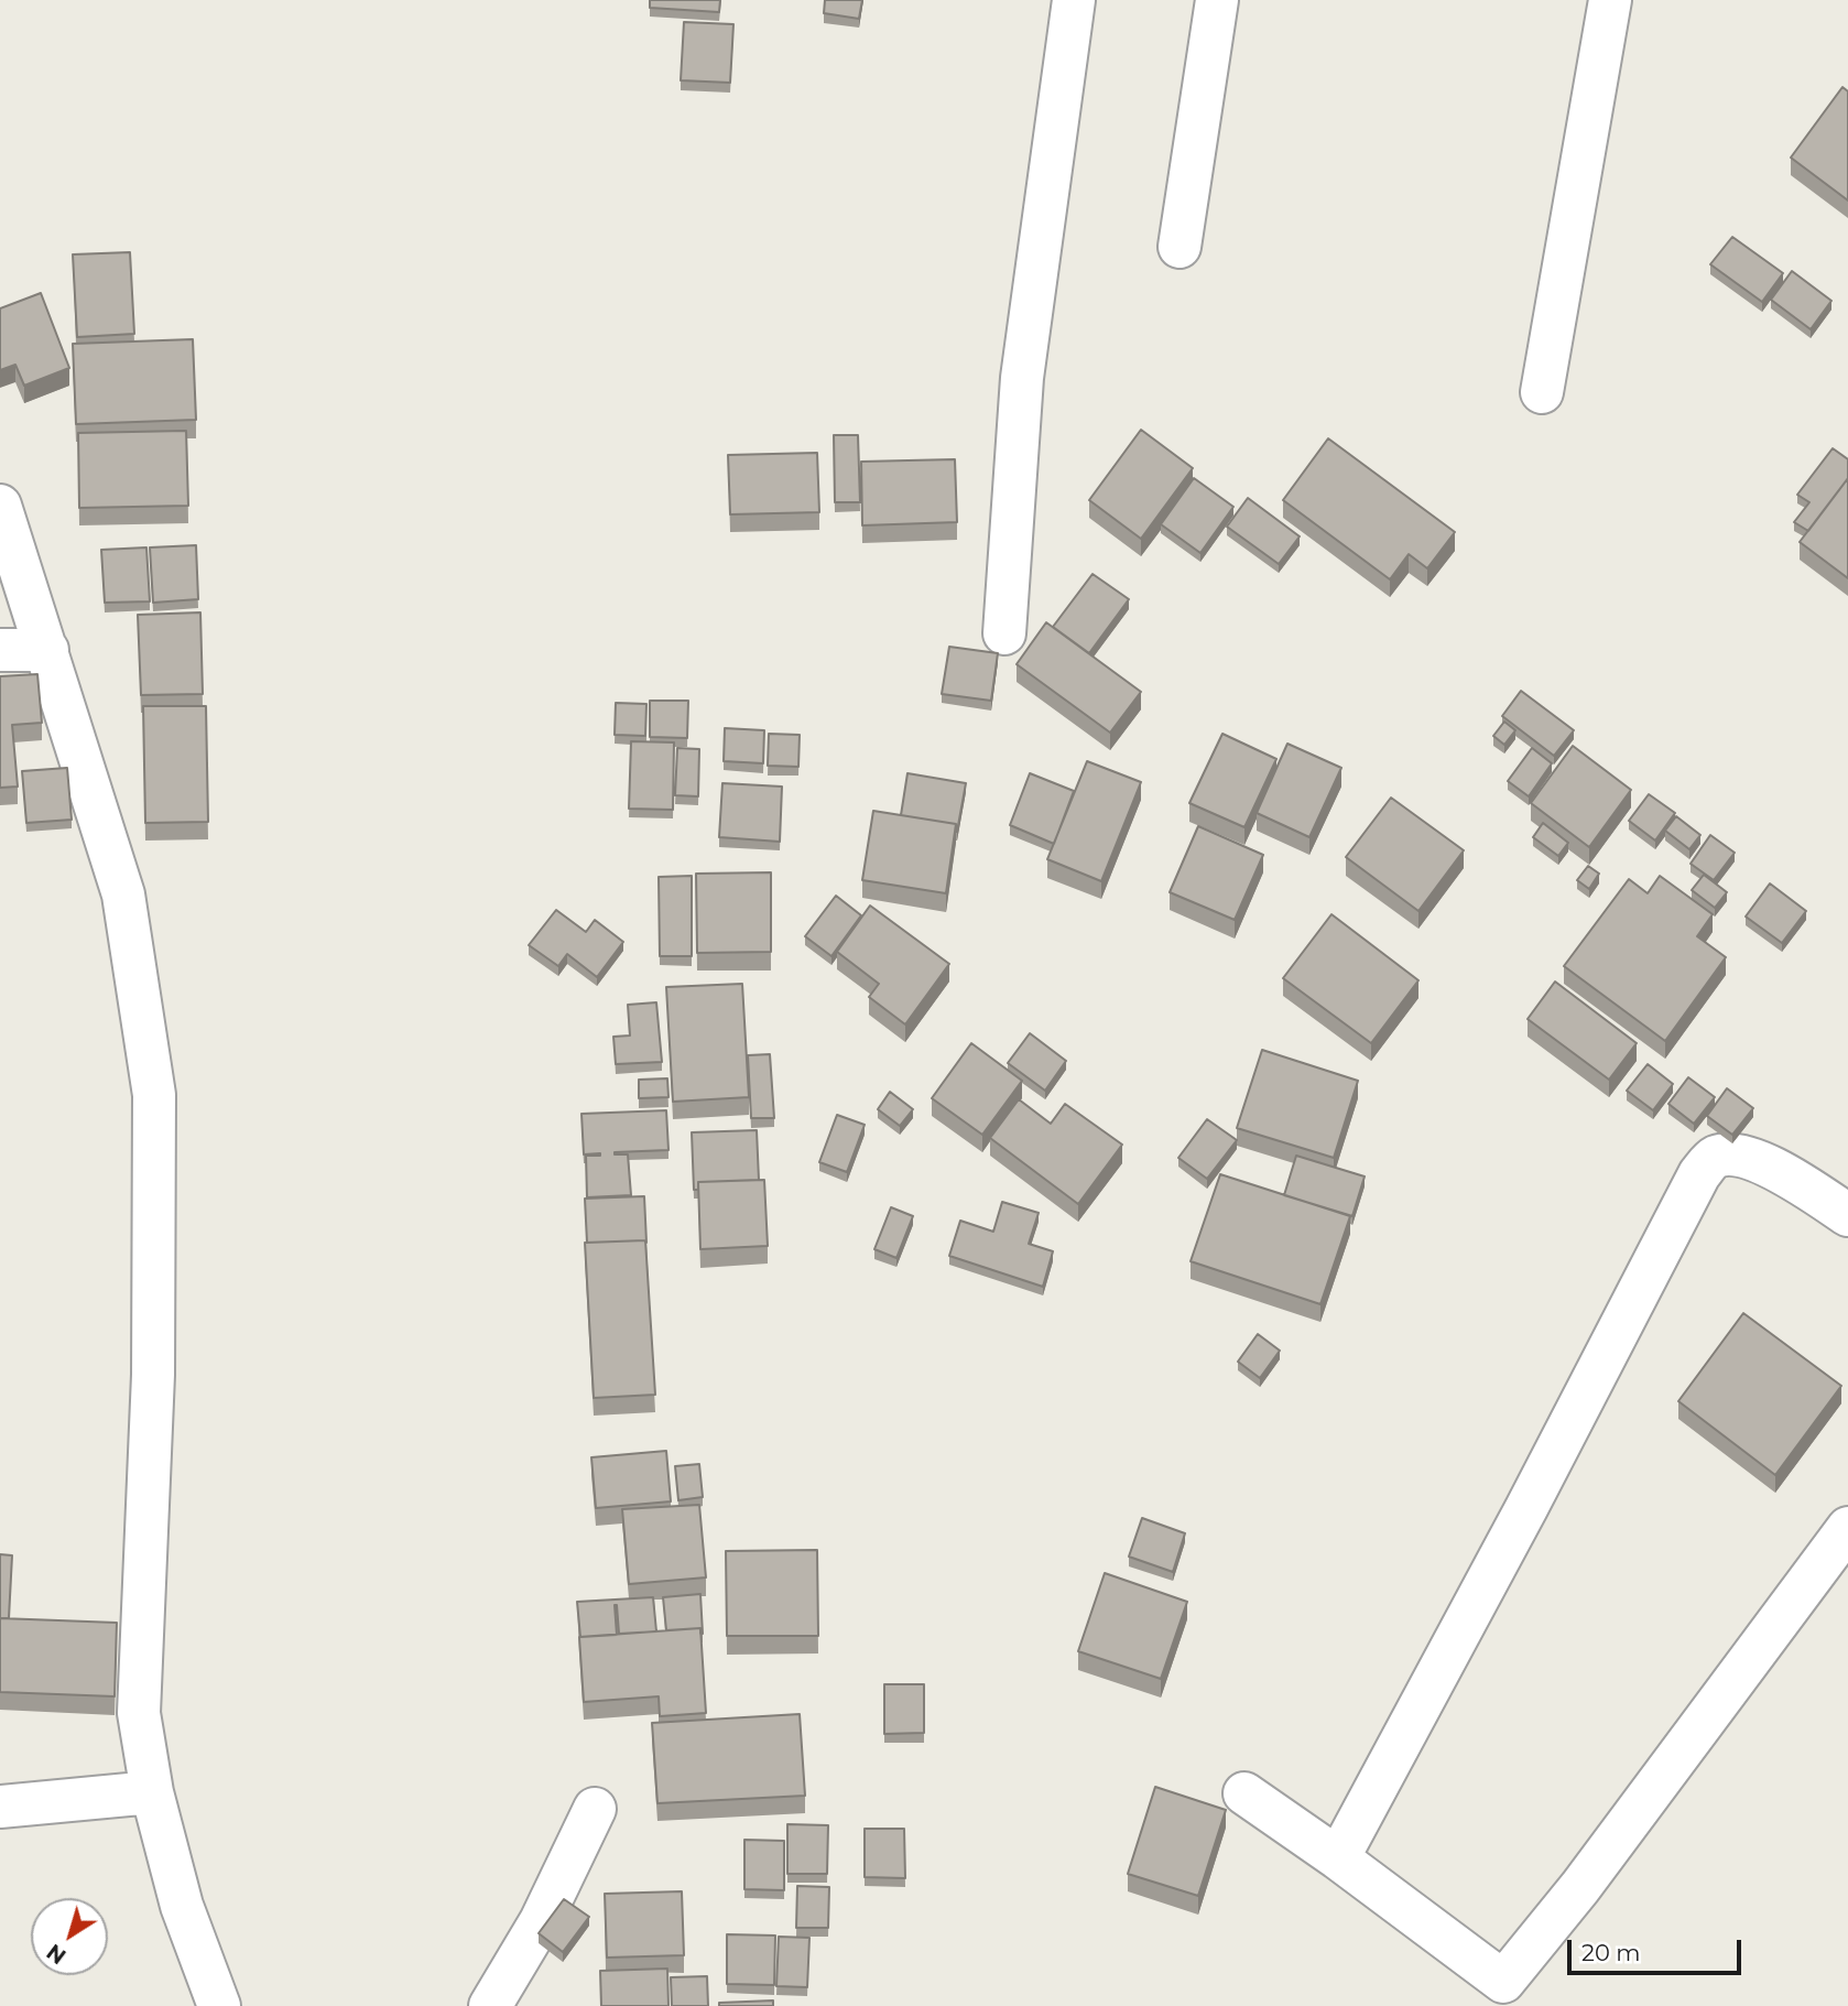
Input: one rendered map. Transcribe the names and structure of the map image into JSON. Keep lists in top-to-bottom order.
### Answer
{
  "scale_bar": "20 m",
  "north": "bottom left"
}
